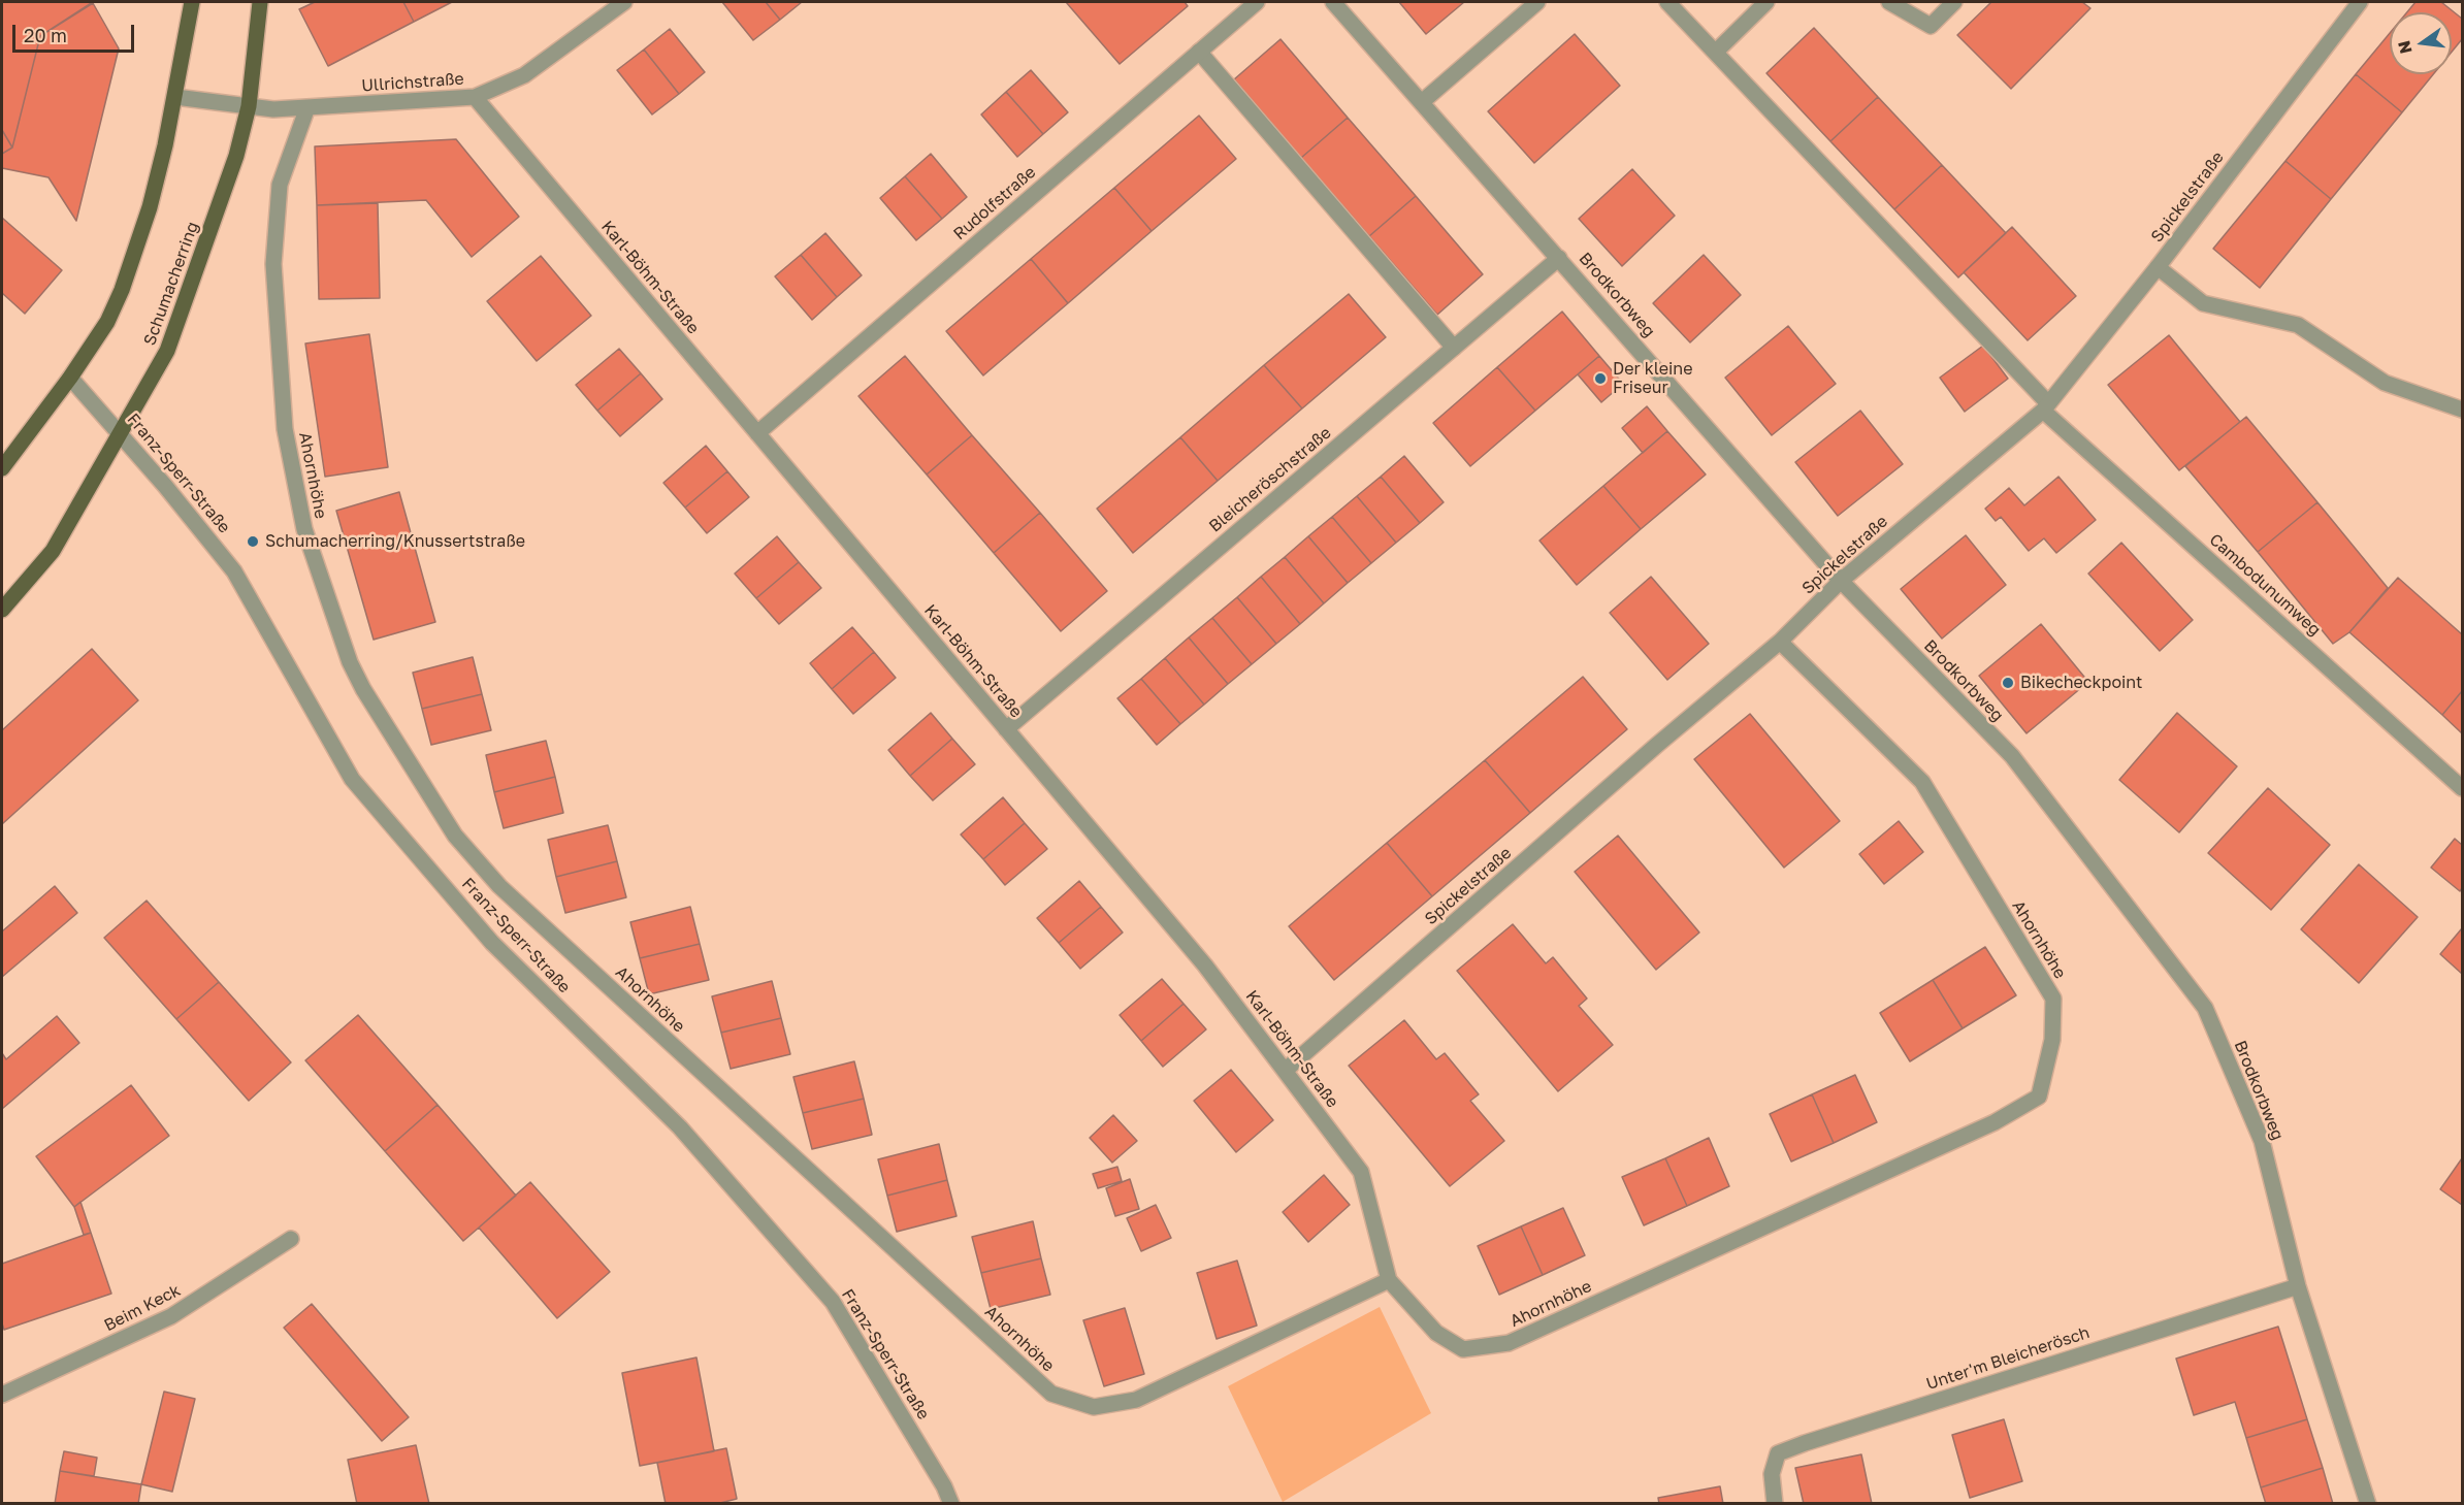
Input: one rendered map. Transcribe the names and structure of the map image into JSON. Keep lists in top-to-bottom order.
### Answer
{
  "streets": {
    "main road": ["Schumacherring"],
    "street": [
      "Ullrichstraße",
      "Spickelstraße",
      "Rudolfstraße",
      "Karl-Böhm-Straße",
      "Brodkorbweg",
      "Franz-Sperr-Straße",
      "Ahornhöhe",
      "Bleicheröschstraße",
      "Cambodunumweg",
      "Beim Keck",
      "Unter'm Bleicherösch"
    ]
  },
  "crossings": [
    ["Ullrichstraße", "Karl-Böhm-Straße"],
    ["Ullrichstraße", "Schumacherring"],
    ["Ullrichstraße", "Ahornhöhe"],
    ["Spickelstraße", "Karl-Böhm-Straße"],
    ["Spickelstraße", "Brodkorbweg"],
    ["Spickelstraße", "Ahornhöhe"],
    ["Spickelstraße", "Cambodunumweg"],
    ["Rudolfstraße", "Karl-Böhm-Straße"],
    ["Karl-Böhm-Straße", "Ahornhöhe"],
    ["Karl-Böhm-Straße", "Bleicheröschstraße"],
    ["Schumacherring", "Franz-Sperr-Straße"],
    ["Brodkorbweg", "Bleicheröschstraße"],
    ["Brodkorbweg", "Unter'm Bleicherösch"]
  ],
  "places": ["Der kleine Friseur", "Schumacherring/Knussertstraße", "Bikecheckpoint"],
  "scale_bar": "20 m",
  "north": "left"
}
